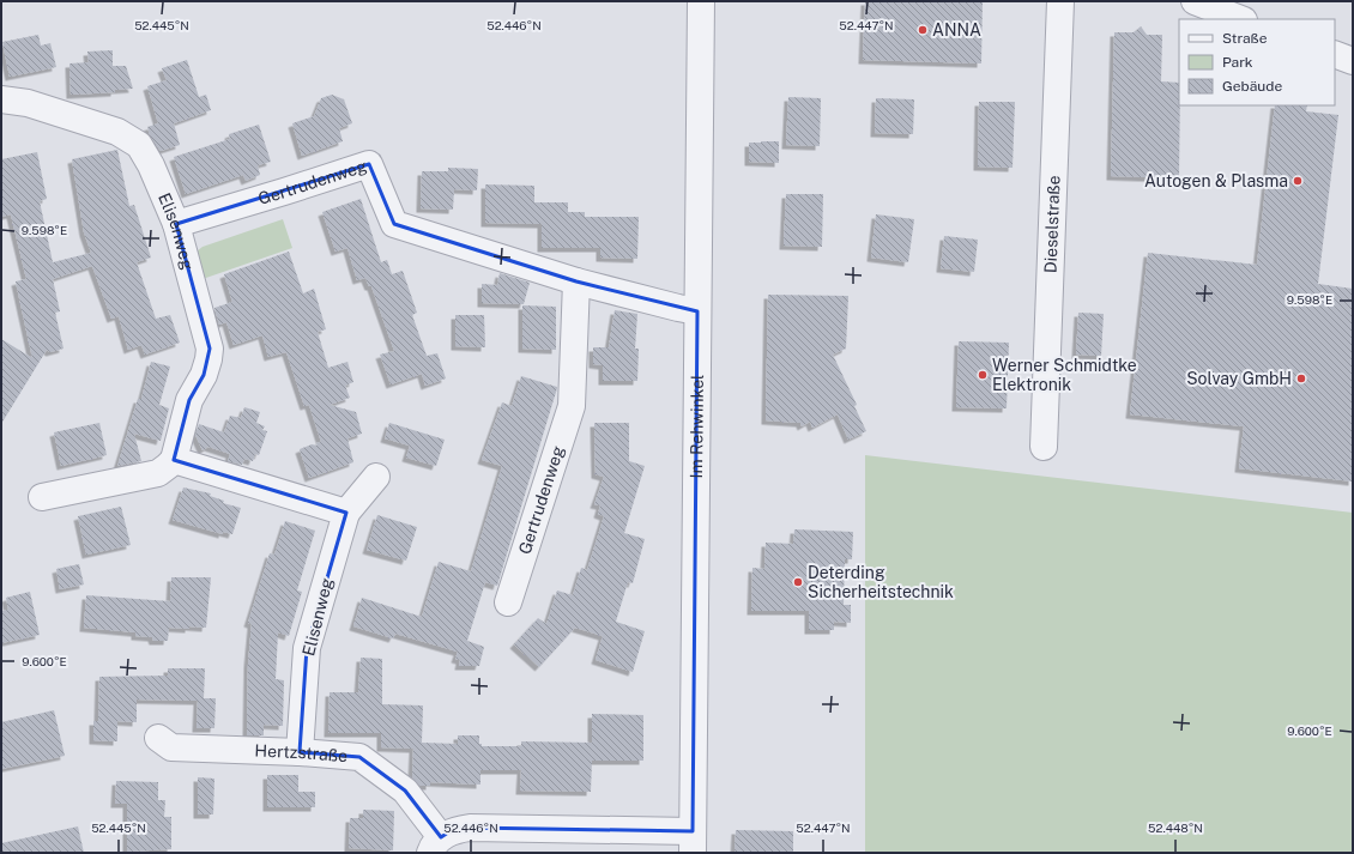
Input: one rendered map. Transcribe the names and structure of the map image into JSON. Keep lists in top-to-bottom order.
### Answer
{
  "streets": {
    "street": [
      "Gertrudenweg",
      "Dieselstraße",
      "Elisenweg",
      "Im Rehwinkel",
      "Hertzstraße"
    ]
  },
  "crossings": [
    ["Gertrudenweg", "Elisenweg"],
    ["Gertrudenweg", "Im Rehwinkel"],
    ["Elisenweg", "Hertzstraße"],
    ["Im Rehwinkel", "Hertzstraße"]
  ],
  "places": [
    "ANNA",
    "Autogen & Plasma",
    "Werner Schmidtke Elektronik",
    "Solvay GmbH",
    "Deterding Sicherheitstechnik"
  ],
  "legend": ["Straße", "Park", "Gebäude"],
  "coordinates": [
    "52.445°N",
    "52.446°N",
    "52.447°N",
    "9.598°E",
    "9.600°E",
    "52.448°N"
  ]
}
